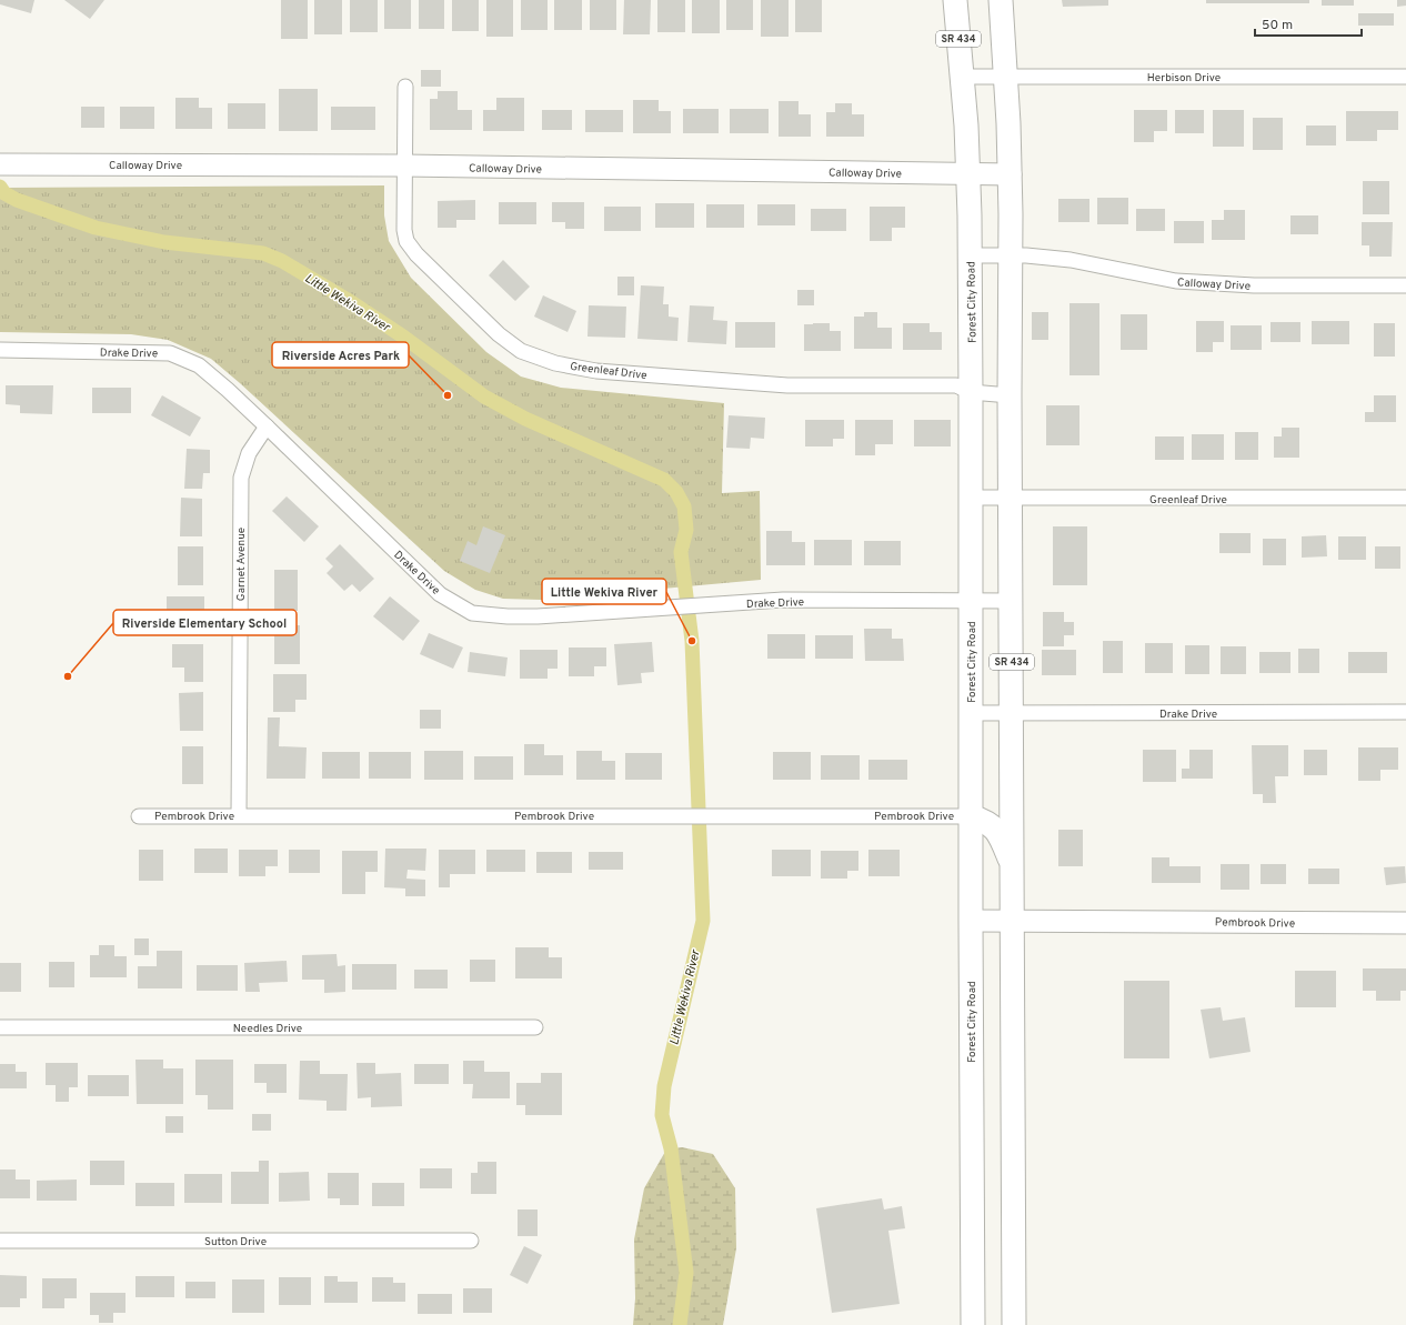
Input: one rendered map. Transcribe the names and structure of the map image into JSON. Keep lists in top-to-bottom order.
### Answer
{
  "streets": {
    "main road": ["SR 434", "Forest City Road"],
    "street": [
      "Herbison Drive",
      "Calloway Drive",
      "Drake Drive",
      "Greenleaf Drive",
      "Garnet Avenue",
      "Pembrook Drive",
      "Needles Drive",
      "Sutton Drive"
    ]
  },
  "crossings": [
    ["SR 434", "Herbison Drive"],
    ["SR 434", "Calloway Drive"],
    ["SR 434", "Drake Drive"],
    ["SR 434", "Greenleaf Drive"],
    ["SR 434", "Pembrook Drive"],
    ["Herbison Drive", "Forest City Road"],
    ["Calloway Drive", "Forest City Road"],
    ["Calloway Drive", "Greenleaf Drive"],
    ["Forest City Road", "Drake Drive"],
    ["Forest City Road", "Greenleaf Drive"],
    ["Forest City Road", "Pembrook Drive"],
    ["Drake Drive", "Garnet Avenue"],
    ["Garnet Avenue", "Pembrook Drive"]
  ],
  "water": ["Little Wekiva River"],
  "places": ["Riverside Acres Park", "Little Wekiva River", "Riverside Elementary School"],
  "scale_bar": "50 m"
}
